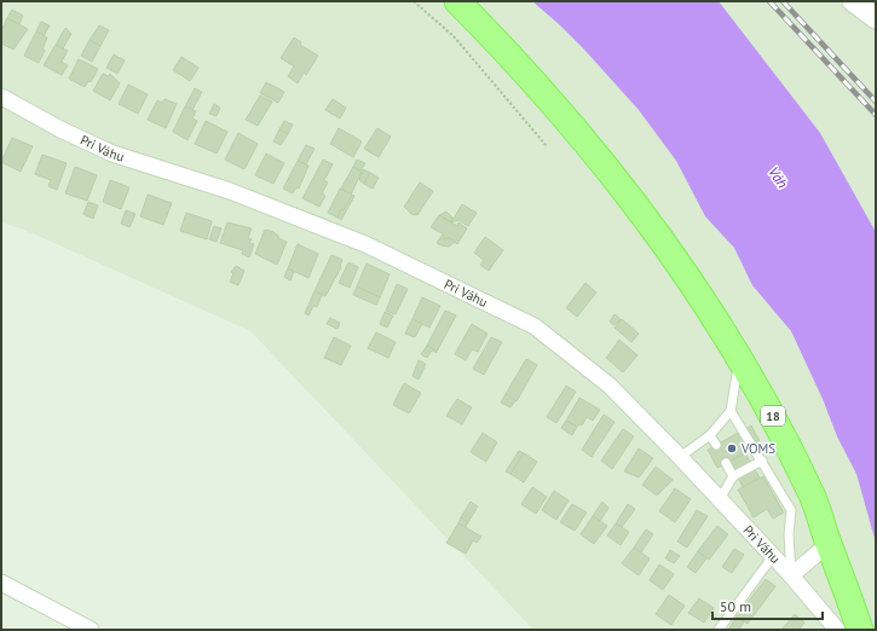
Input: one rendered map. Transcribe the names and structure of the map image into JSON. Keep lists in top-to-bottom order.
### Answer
{
  "streets": {
    "main road": ["18"],
    "street": ["Pri Váhu"]
  },
  "water": ["Váh"],
  "places": ["VOMS"],
  "scale_bar": "50 m"
}
